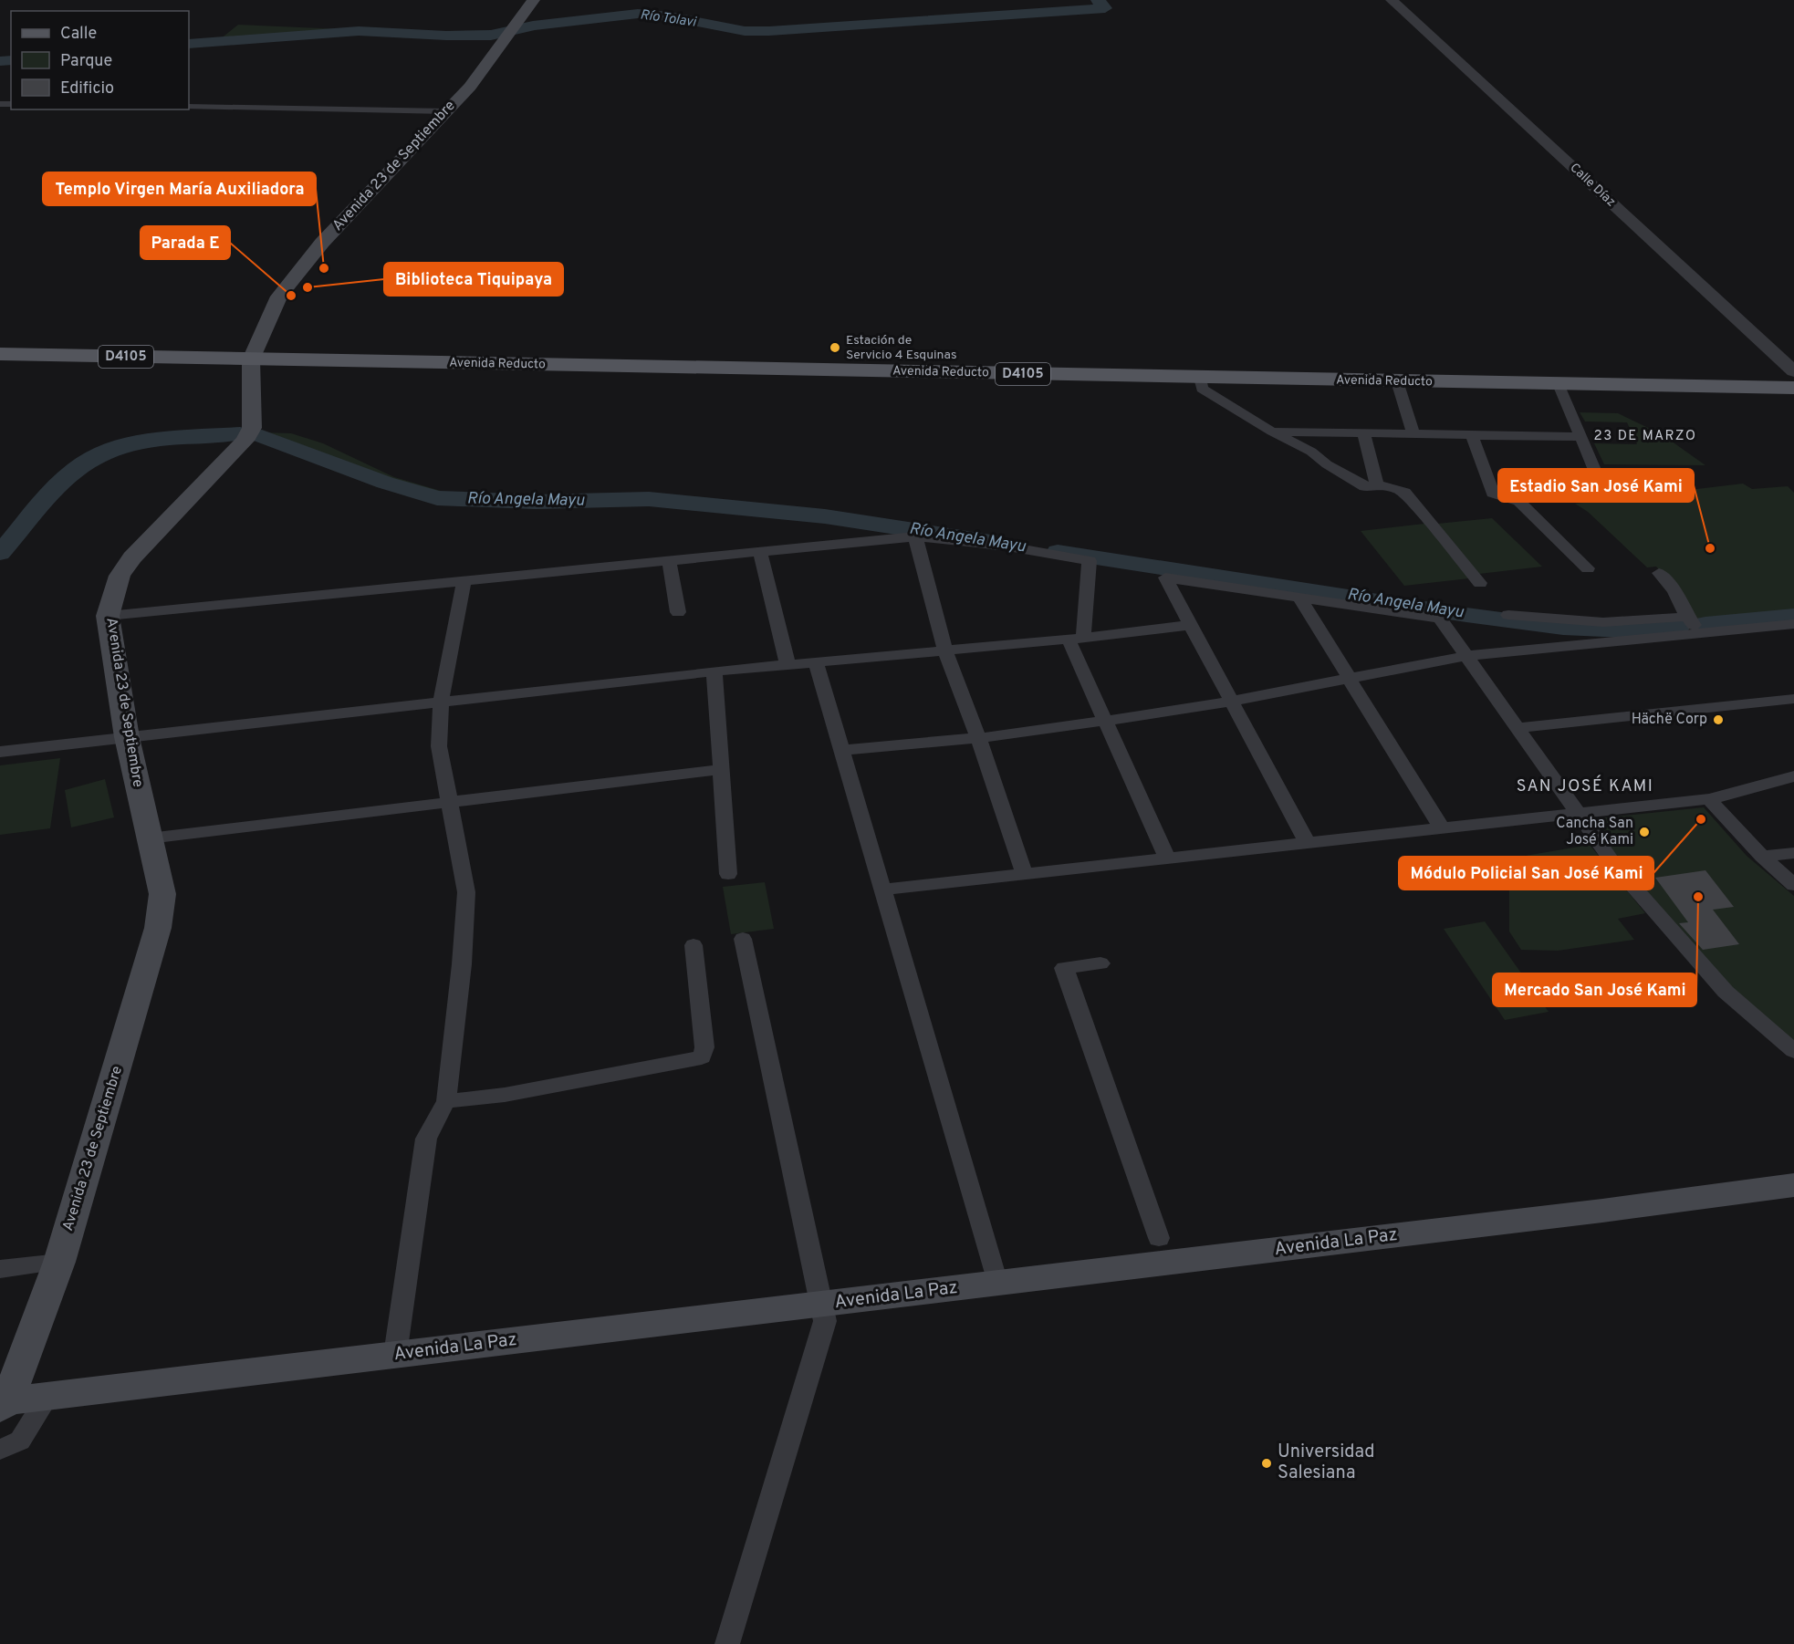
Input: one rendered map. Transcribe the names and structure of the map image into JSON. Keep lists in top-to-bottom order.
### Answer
{
  "streets": {
    "main road": [
      "Avenida 23 de Septiembre",
      "D4105",
      "Avenida Reducto",
      "Avenida La Paz"
    ],
    "street": ["Calle Díaz"]
  },
  "crossings": [
    ["Avenida 23 de Septiembre", "D4105"],
    ["Avenida 23 de Septiembre", "Avenida Reducto"],
    ["Avenida 23 de Septiembre", "Avenida La Paz"],
    ["D4105", "Avenida Reducto"]
  ],
  "districts": ["23 DE MARZO", "SAN JOSÉ KAMI"],
  "water": ["Río Tolavi", "Río Angela Mayu"],
  "places": [
    "Templo Virgen María Auxiliadora",
    "Biblioteca Tiquipaya",
    "Parada E",
    "Estación de Servicio 4 Esquinas",
    "Estadio San José Kami",
    "Hächë Corp",
    "Módulo Policial San José Kami",
    "Cancha San José Kami",
    "Mercado San José Kami",
    "Universidad Salesiana"
  ],
  "legend": ["Calle", "Parque", "Edificio"]
}
